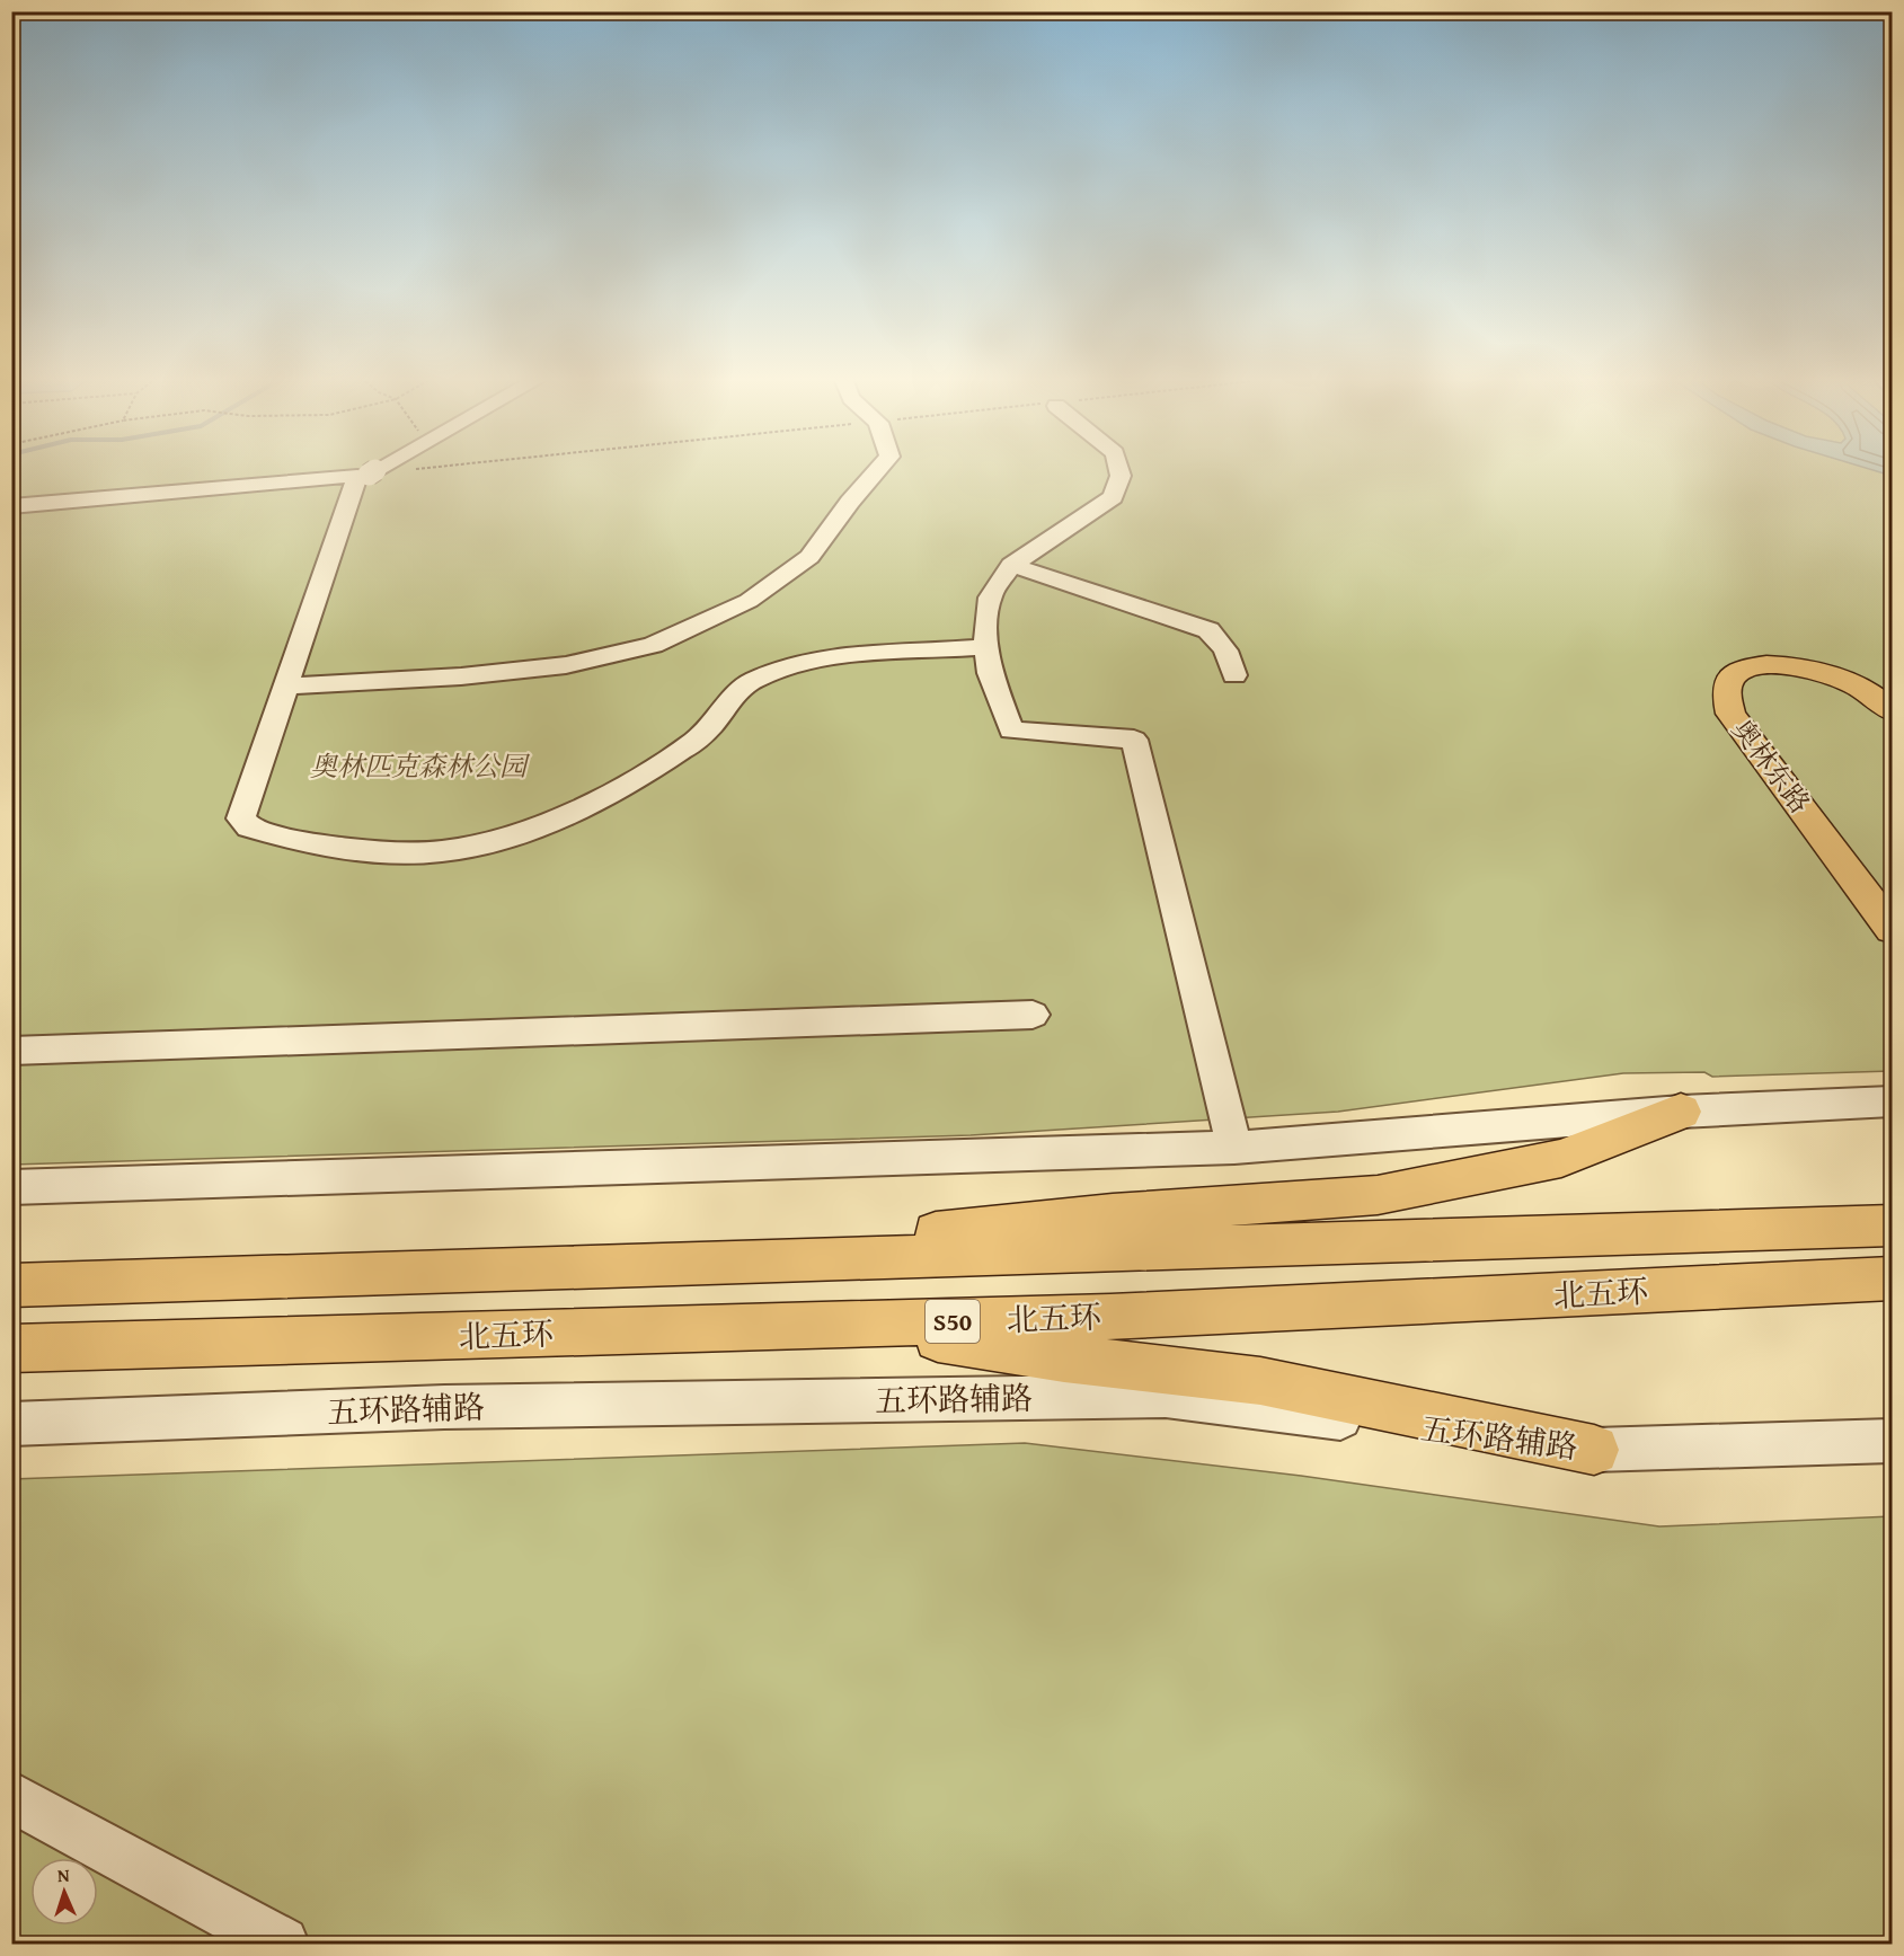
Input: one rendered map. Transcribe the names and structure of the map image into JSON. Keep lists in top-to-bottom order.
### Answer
{
  "streets": {
    "main road": ["奥林东路", "北五环", "S50"],
    "street": ["五环路辅路"]
  },
  "parks": ["奥林匹克森林公园"],
  "north": "top"
}
